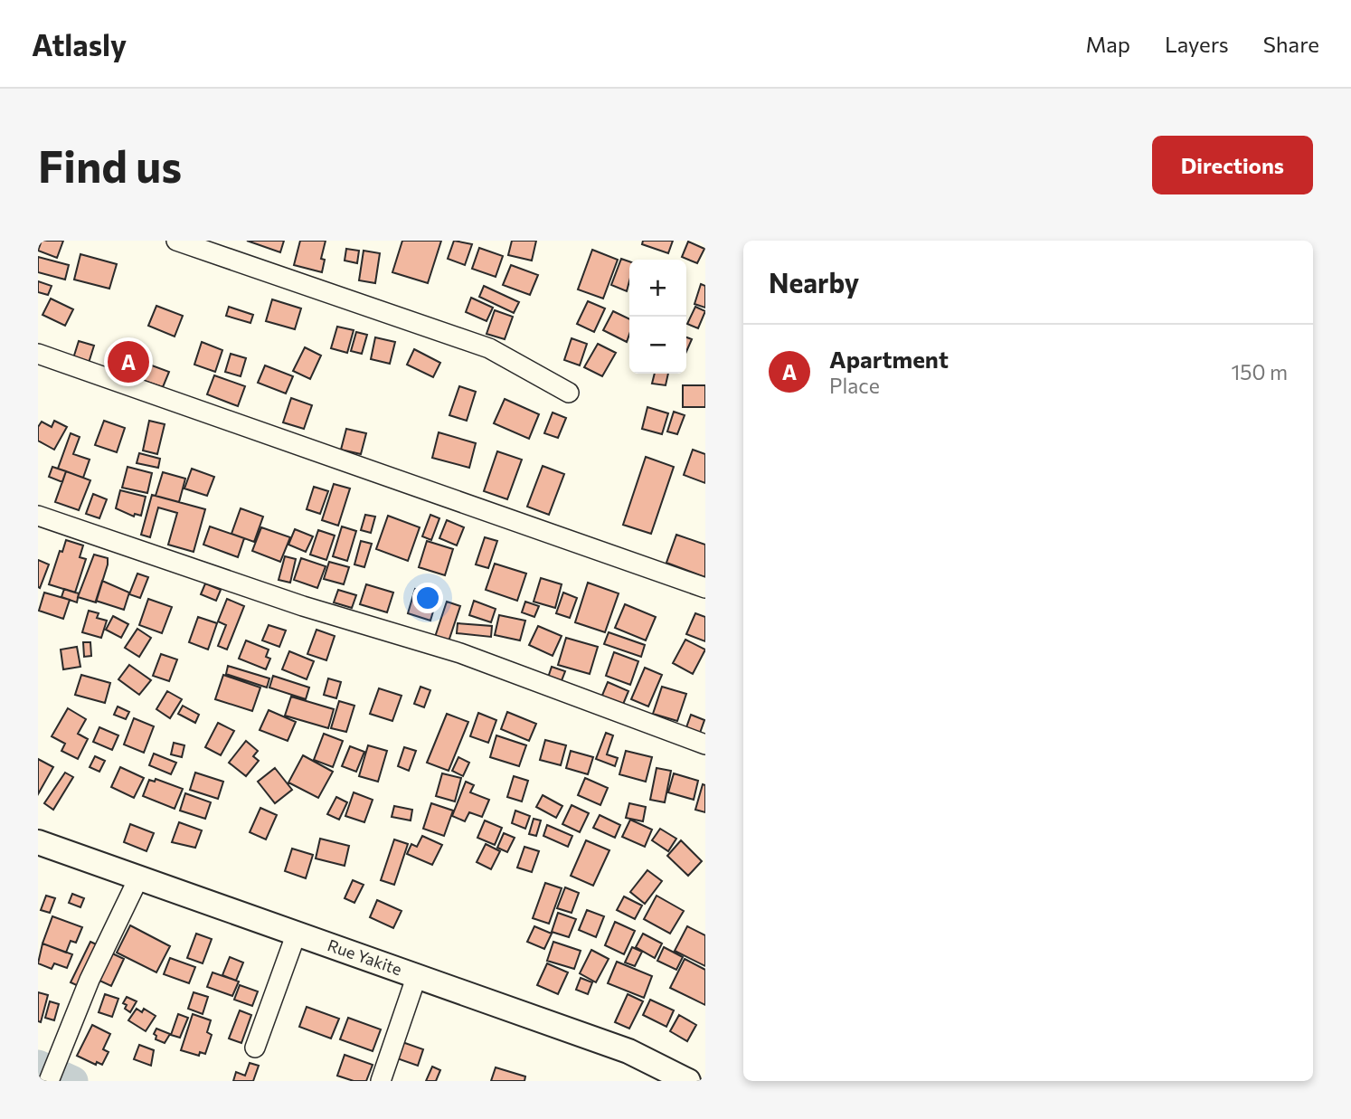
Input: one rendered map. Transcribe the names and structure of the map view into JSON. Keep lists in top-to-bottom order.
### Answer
{
  "streets": {
    "main road": ["Rue Yakite"]
  },
  "page": {
    "header": "Atlasly",
    "nav": ["Map", "Layers", "Share"],
    "buttons": "Directions",
    "title": "Find us",
    "heading": "Nearby",
    "map_buttons": ["+", "−"],
    "list": [
      {
        "mark": "A",
        "name": "Apartment",
        "note": "Place",
        "value": "150 m"
      }
    ],
    "pins": "A"
  }
}
